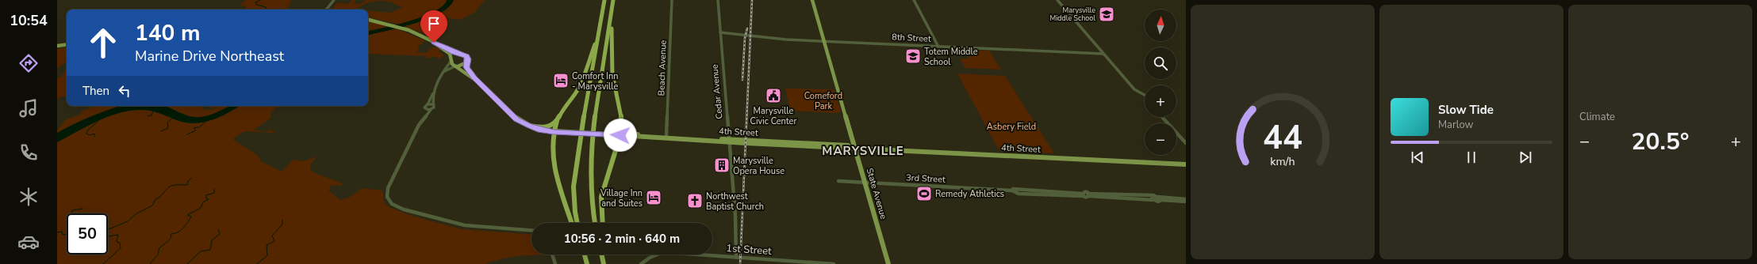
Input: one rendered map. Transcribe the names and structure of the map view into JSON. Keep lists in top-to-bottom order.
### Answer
{
  "streets": {
    "main road": ["4th Street", "State Avenue"],
    "street": [
      "8th Street",
      "Beach Avenue",
      "Cedar Avenue",
      "3rd Street",
      "1st Street"
    ]
  },
  "crossings": [
    ["8th Street", "Cedar Avenue"],
    ["8th Street", "State Avenue"],
    ["Beach Avenue", "4th Street"],
    ["Cedar Avenue", "4th Street"],
    ["Cedar Avenue", "1st Street"],
    ["4th Street", "State Avenue"],
    ["3rd Street", "State Avenue"]
  ],
  "districts": ["MARYSVILLE"],
  "parks": ["Comeford Park", "Asbery Field"],
  "places": {
    "school or university": ["Marysville Middle School", "Totem Middle School"],
    "hotel": ["Comfort Inn - Marysville", "Village Inn and Suites"],
    "public building": ["Marysville Civic Center"],
    "building": ["Marysville Opera House"],
    "sports": ["Remedy Athletics"],
    "church": ["Northwest Baptist Church"]
  },
  "north": "top",
  "page": {
    "tabs": "10:54",
    "tile": "Climate",
    "map_buttons": ["+", "−"],
    "turn": ["140 m", "Marine Drive Northeast"],
    "then": "Then",
    "song": ["Slow Tide", "Marlow"],
    "heat": ["−", "20.5°", "+"],
    "limit": "50",
    "trip": "10:56 · 2 min · 640 m",
    "gauge": ["44", "km/h"]
  }
}
